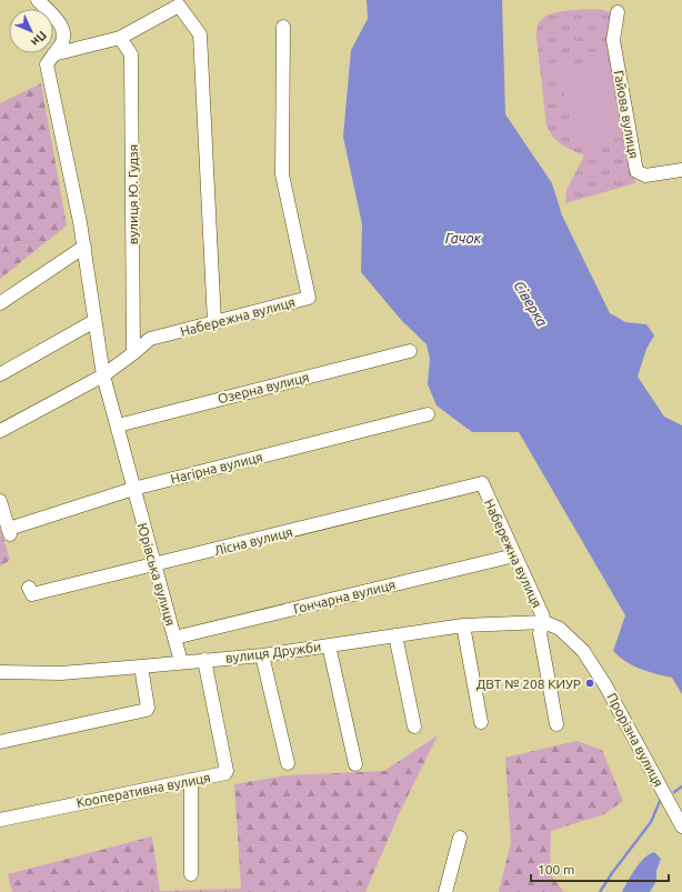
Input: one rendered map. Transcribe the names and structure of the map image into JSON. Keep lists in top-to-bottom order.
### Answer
{
  "streets": {
    "street": [
      "Гайова вулиця",
      "вулиця Ю. Гудзя",
      "Набережна вулиця",
      "Озерна вулиця",
      "Нагірна вулиця",
      "Лісна вулиця",
      "Юрівська вулиця",
      "Гончарна вулиця",
      "вулиця Дружби",
      "Прорізна вулиця",
      "Кооперативна вулиця"
    ]
  },
  "crossings": [
    ["вулиця Ю. Гудзя", "Набережна вулиця"],
    ["Набережна вулиця", "Лісна вулиця"],
    ["Набережна вулиця", "Юрівська вулиця"],
    ["Набережна вулиця", "Гончарна вулиця"],
    ["Набережна вулиця", "вулиця Дружби"],
    ["Набережна вулиця", "Прорізна вулиця"],
    ["Озерна вулиця", "Юрівська вулиця"],
    ["Нагірна вулиця", "Юрівська вулиця"],
    ["Лісна вулиця", "Юрівська вулиця"],
    ["Юрівська вулиця", "Гончарна вулиця"],
    ["Юрівська вулиця", "вулиця Дружби"],
    ["вулиця Дружби", "Прорізна вулиця"],
    ["вулиця Дружби", "Кооперативна вулиця"]
  ],
  "water": ["Гачок", "Сіверка"],
  "places": ["ДВТ № 208 КИУР"],
  "scale_bar": "100 m",
  "north": "bottom right"
}
